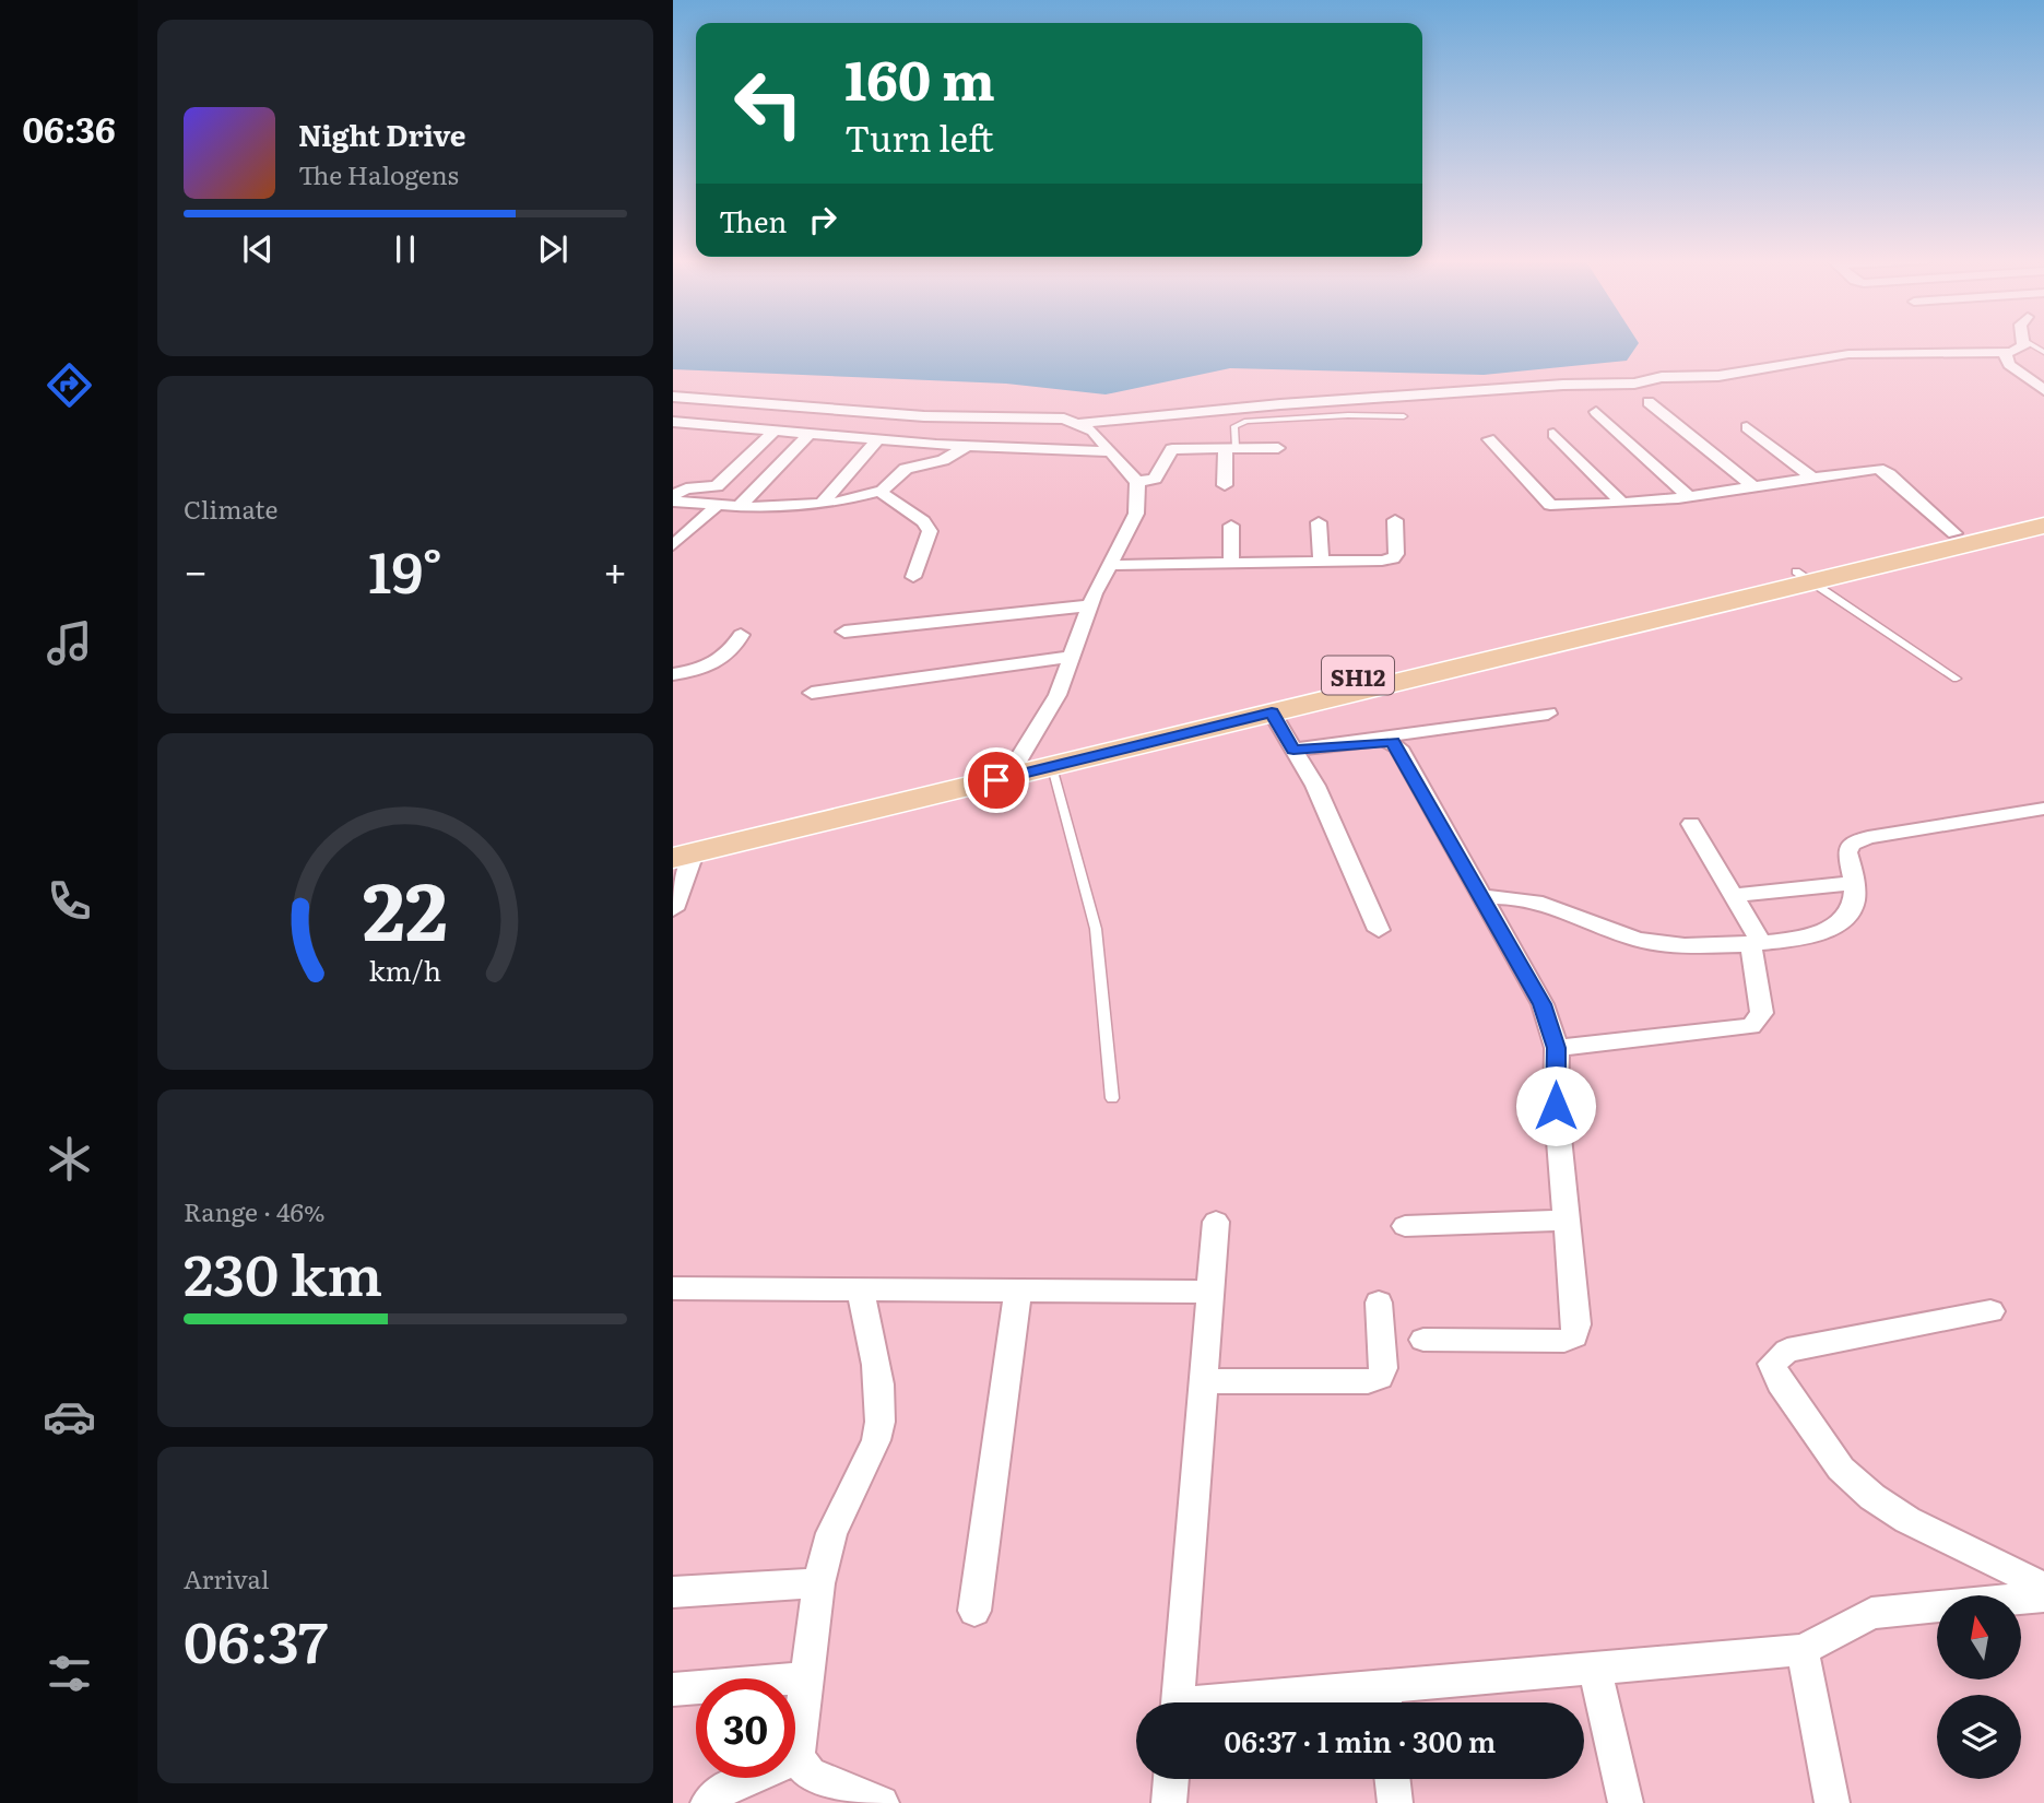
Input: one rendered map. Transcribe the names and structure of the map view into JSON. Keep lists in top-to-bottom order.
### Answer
{
  "streets": {
    "main road": ["SH12"]
  },
  "north": "top",
  "page": {
    "tabs": "06:36",
    "turn": ["160 m", "Turn left"],
    "song": ["Night Drive", "The Halogens"],
    "then": "Then",
    "tile": [
      "Climate",
      ["Range · 46%", "230 km"],
      ["Arrival", "06:37"]
    ],
    "heat": ["−", "19°", "+"],
    "limit": "30",
    "trip": "06:37 · 1 min · 300 m",
    "gauge": ["22", "km/h"]
  }
}
